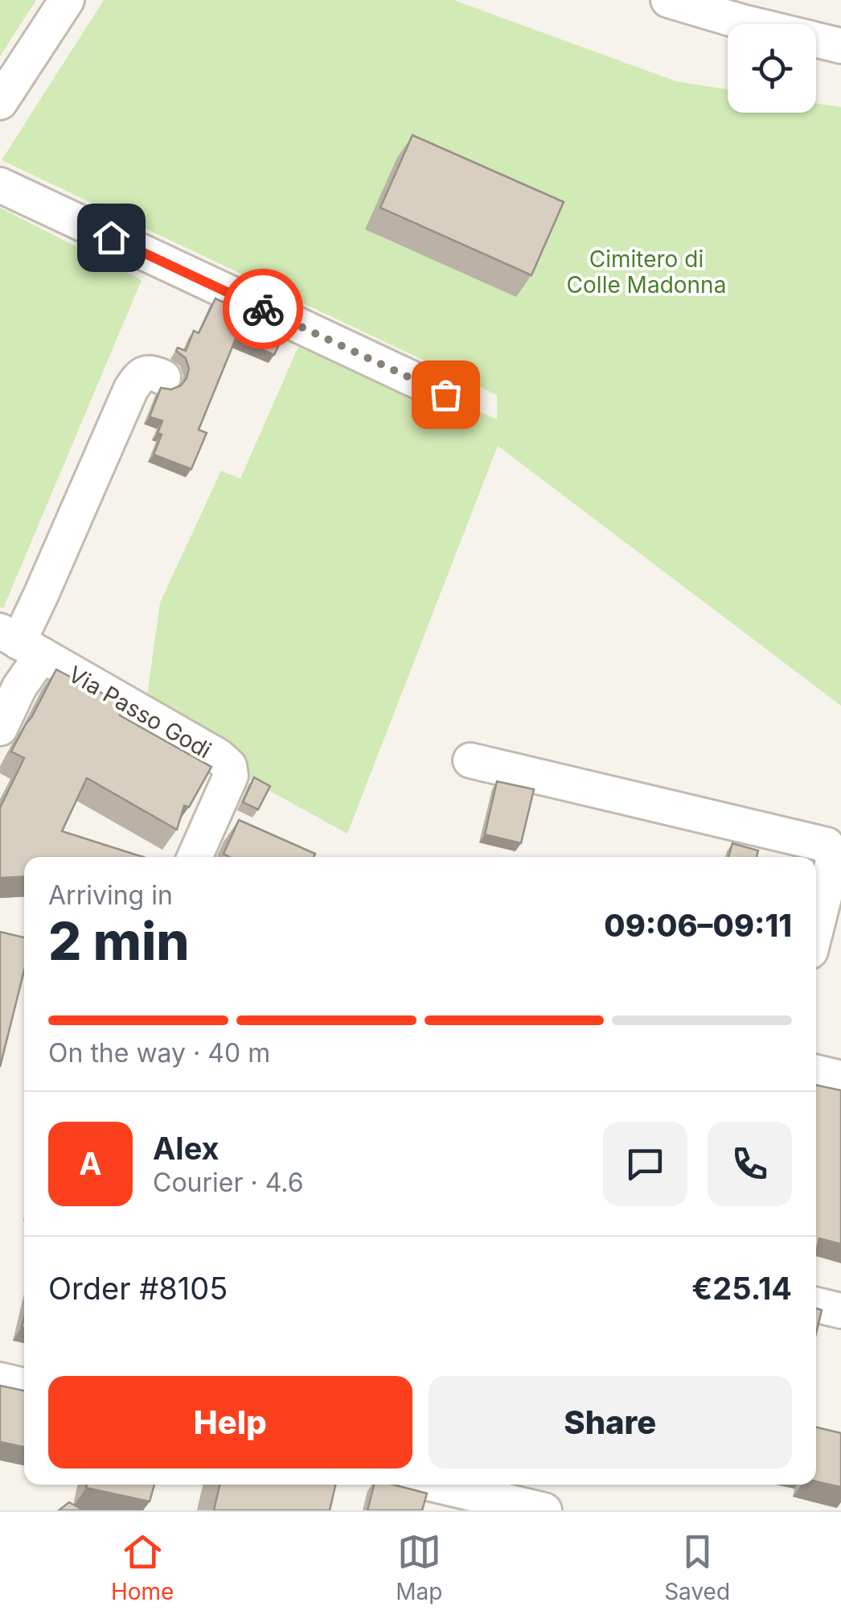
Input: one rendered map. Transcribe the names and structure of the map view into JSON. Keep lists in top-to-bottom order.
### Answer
{
  "streets": {
    "street": ["Via Passo Godi"]
  },
  "parks": ["Cimitero di Colle Madonna"],
  "page": {
    "heading": ["2 min", "Arriving in", "09:06–09:11"],
    "panel": [
      "Alex",
      "Courier · 4.6",
      "Order #8105",
      "€25.14"
    ],
    "bar": "On the way · 40 m",
    "round": "A",
    "buttons": ["Help", "Share"],
    "tabs": ["Home", "Map", "Saved"]
  }
}
